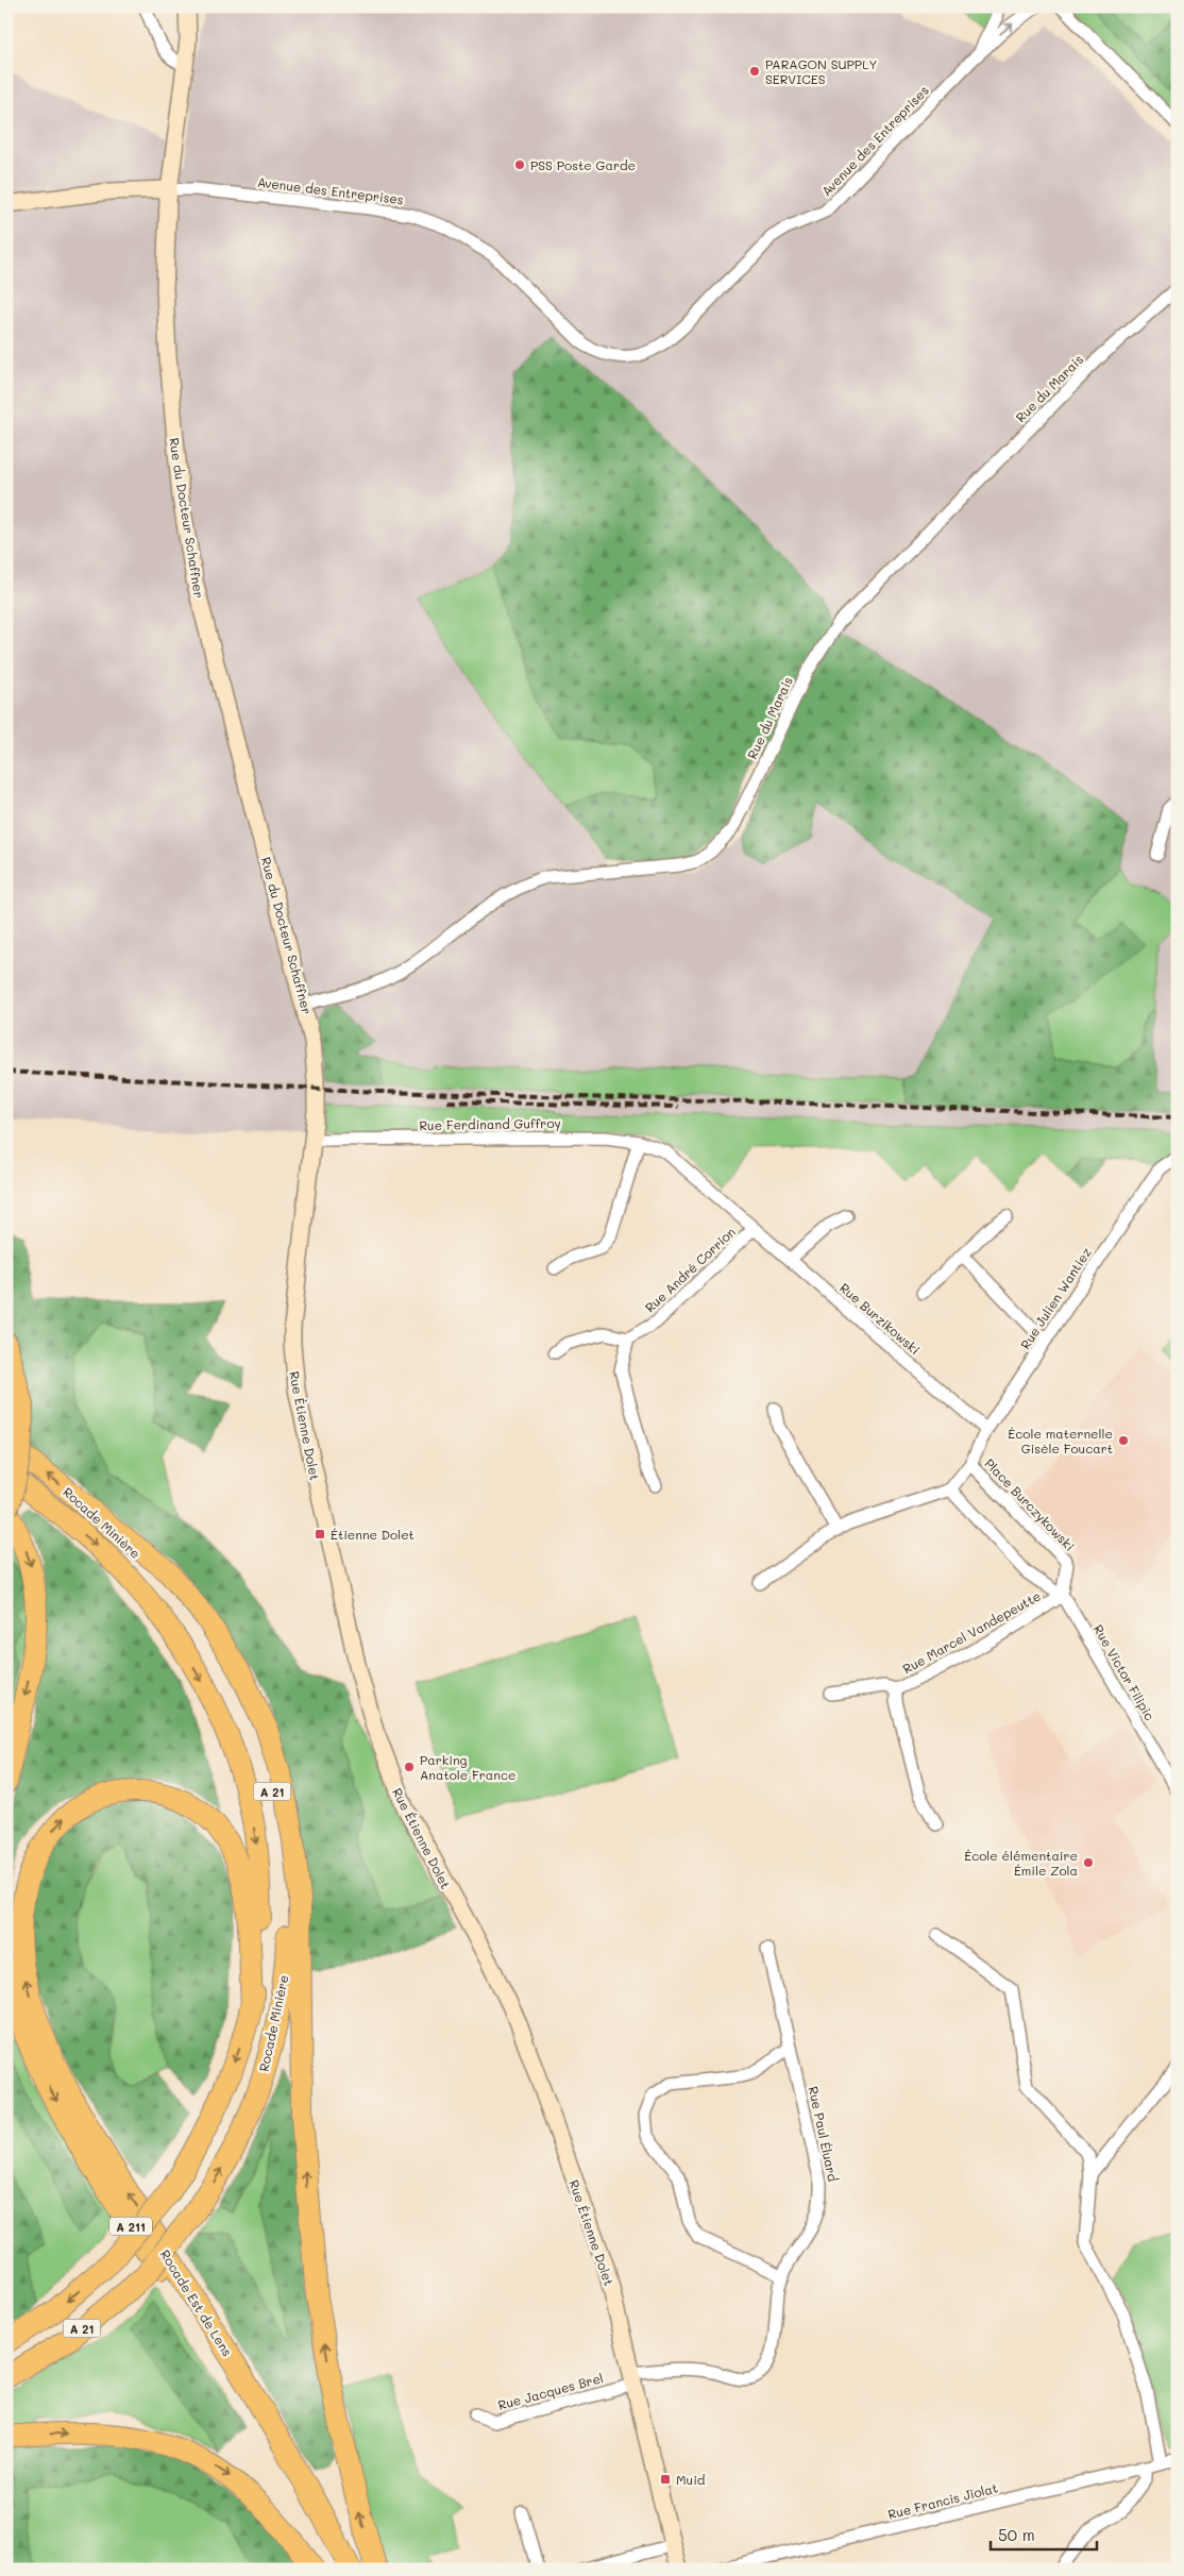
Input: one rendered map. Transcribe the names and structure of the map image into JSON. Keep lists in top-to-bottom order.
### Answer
{
  "streets": {
    "highway": [
      "Rocade Minière",
      "A 21",
      "A 211",
      "Rocade Est de Lens"
    ],
    "street": [
      "Avenue des Entreprises",
      "Rue du Marais",
      "Rue du Docteur Schaffner",
      "Rue Ferdinand Guffroy",
      "Rue André Corrion",
      "Rue Julien Wantiez",
      "Rue Burzikowski",
      "Rue Étienne Dolet",
      "Place Burczykowski",
      "Rue Marcel Vandepeutte",
      "Rue Victor Filipic",
      "Rue Paul Éluard",
      "Rue Jacques Brel",
      "Rue Francis Jiolat"
    ]
  },
  "crossings": [
    ["Avenue des Entreprises", "Rue du Docteur Schaffner"],
    ["Rue du Marais", "Rue du Docteur Schaffner"],
    ["Rue du Docteur Schaffner", "Rue Étienne Dolet"],
    ["Rue Ferdinand Guffroy", "Rue Burzikowski"],
    ["Rue Ferdinand Guffroy", "Rue Étienne Dolet"],
    ["Rue André Corrion", "Rue Burzikowski"],
    ["Rue Julien Wantiez", "Rue Burzikowski"],
    ["Rue Julien Wantiez", "Place Burczykowski"],
    ["Rue Étienne Dolet", "Rue Paul Éluard"],
    ["Rue Étienne Dolet", "Rue Jacques Brel"],
    ["Place Burczykowski", "Rue Marcel Vandepeutte"],
    ["Place Burczykowski", "Rue Victor Filipic"],
    ["Rue Marcel Vandepeutte", "Rue Victor Filipic"],
    ["Rue Paul Éluard", "Rue Jacques Brel"]
  ],
  "places": {
    "other": [
      "PARAGON SUPPLY SERVICES",
      "PSS Poste Garde",
      "École maternelle Gisèle Foucart",
      "Parking Anatole France",
      "École élémentaire Émile Zola"
    ],
    "transit": ["Étienne Dolet", "Muid"]
  },
  "scale_bar": "50 m"
}
